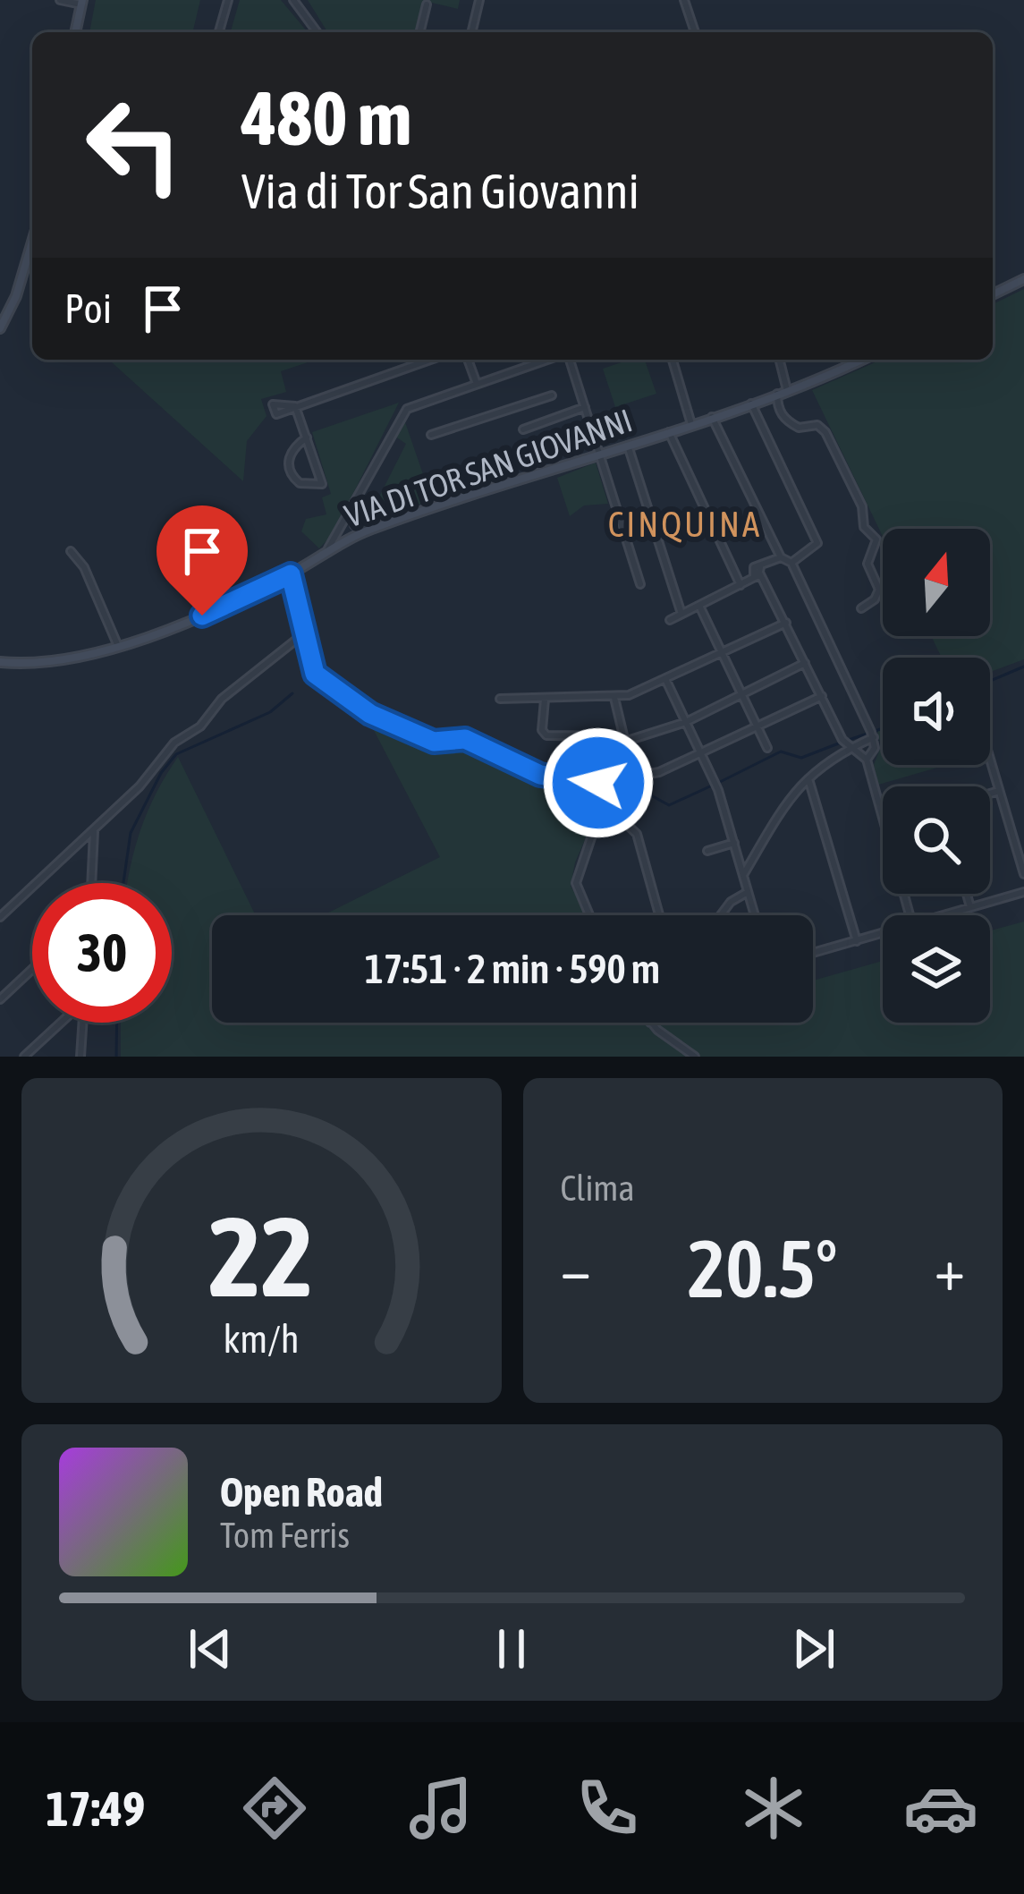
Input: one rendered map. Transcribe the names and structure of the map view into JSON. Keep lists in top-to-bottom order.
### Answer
{
  "streets": {
    "street": ["VIA DI TOR SAN GIOVANNI"]
  },
  "districts": ["CINQUINA"],
  "north": "top",
  "page": {
    "turn": ["480 m", "Via di Tor San Giovanni"],
    "then": "Poi",
    "limit": "30",
    "trip": "17:51 · 2 min · 590 m",
    "tile": "Clima",
    "heat": ["−", "20.5°", "+"],
    "song": ["Open Road", "Tom Ferris"],
    "tabs": "17:49",
    "gauge": ["22", "km/h"]
  }
}
